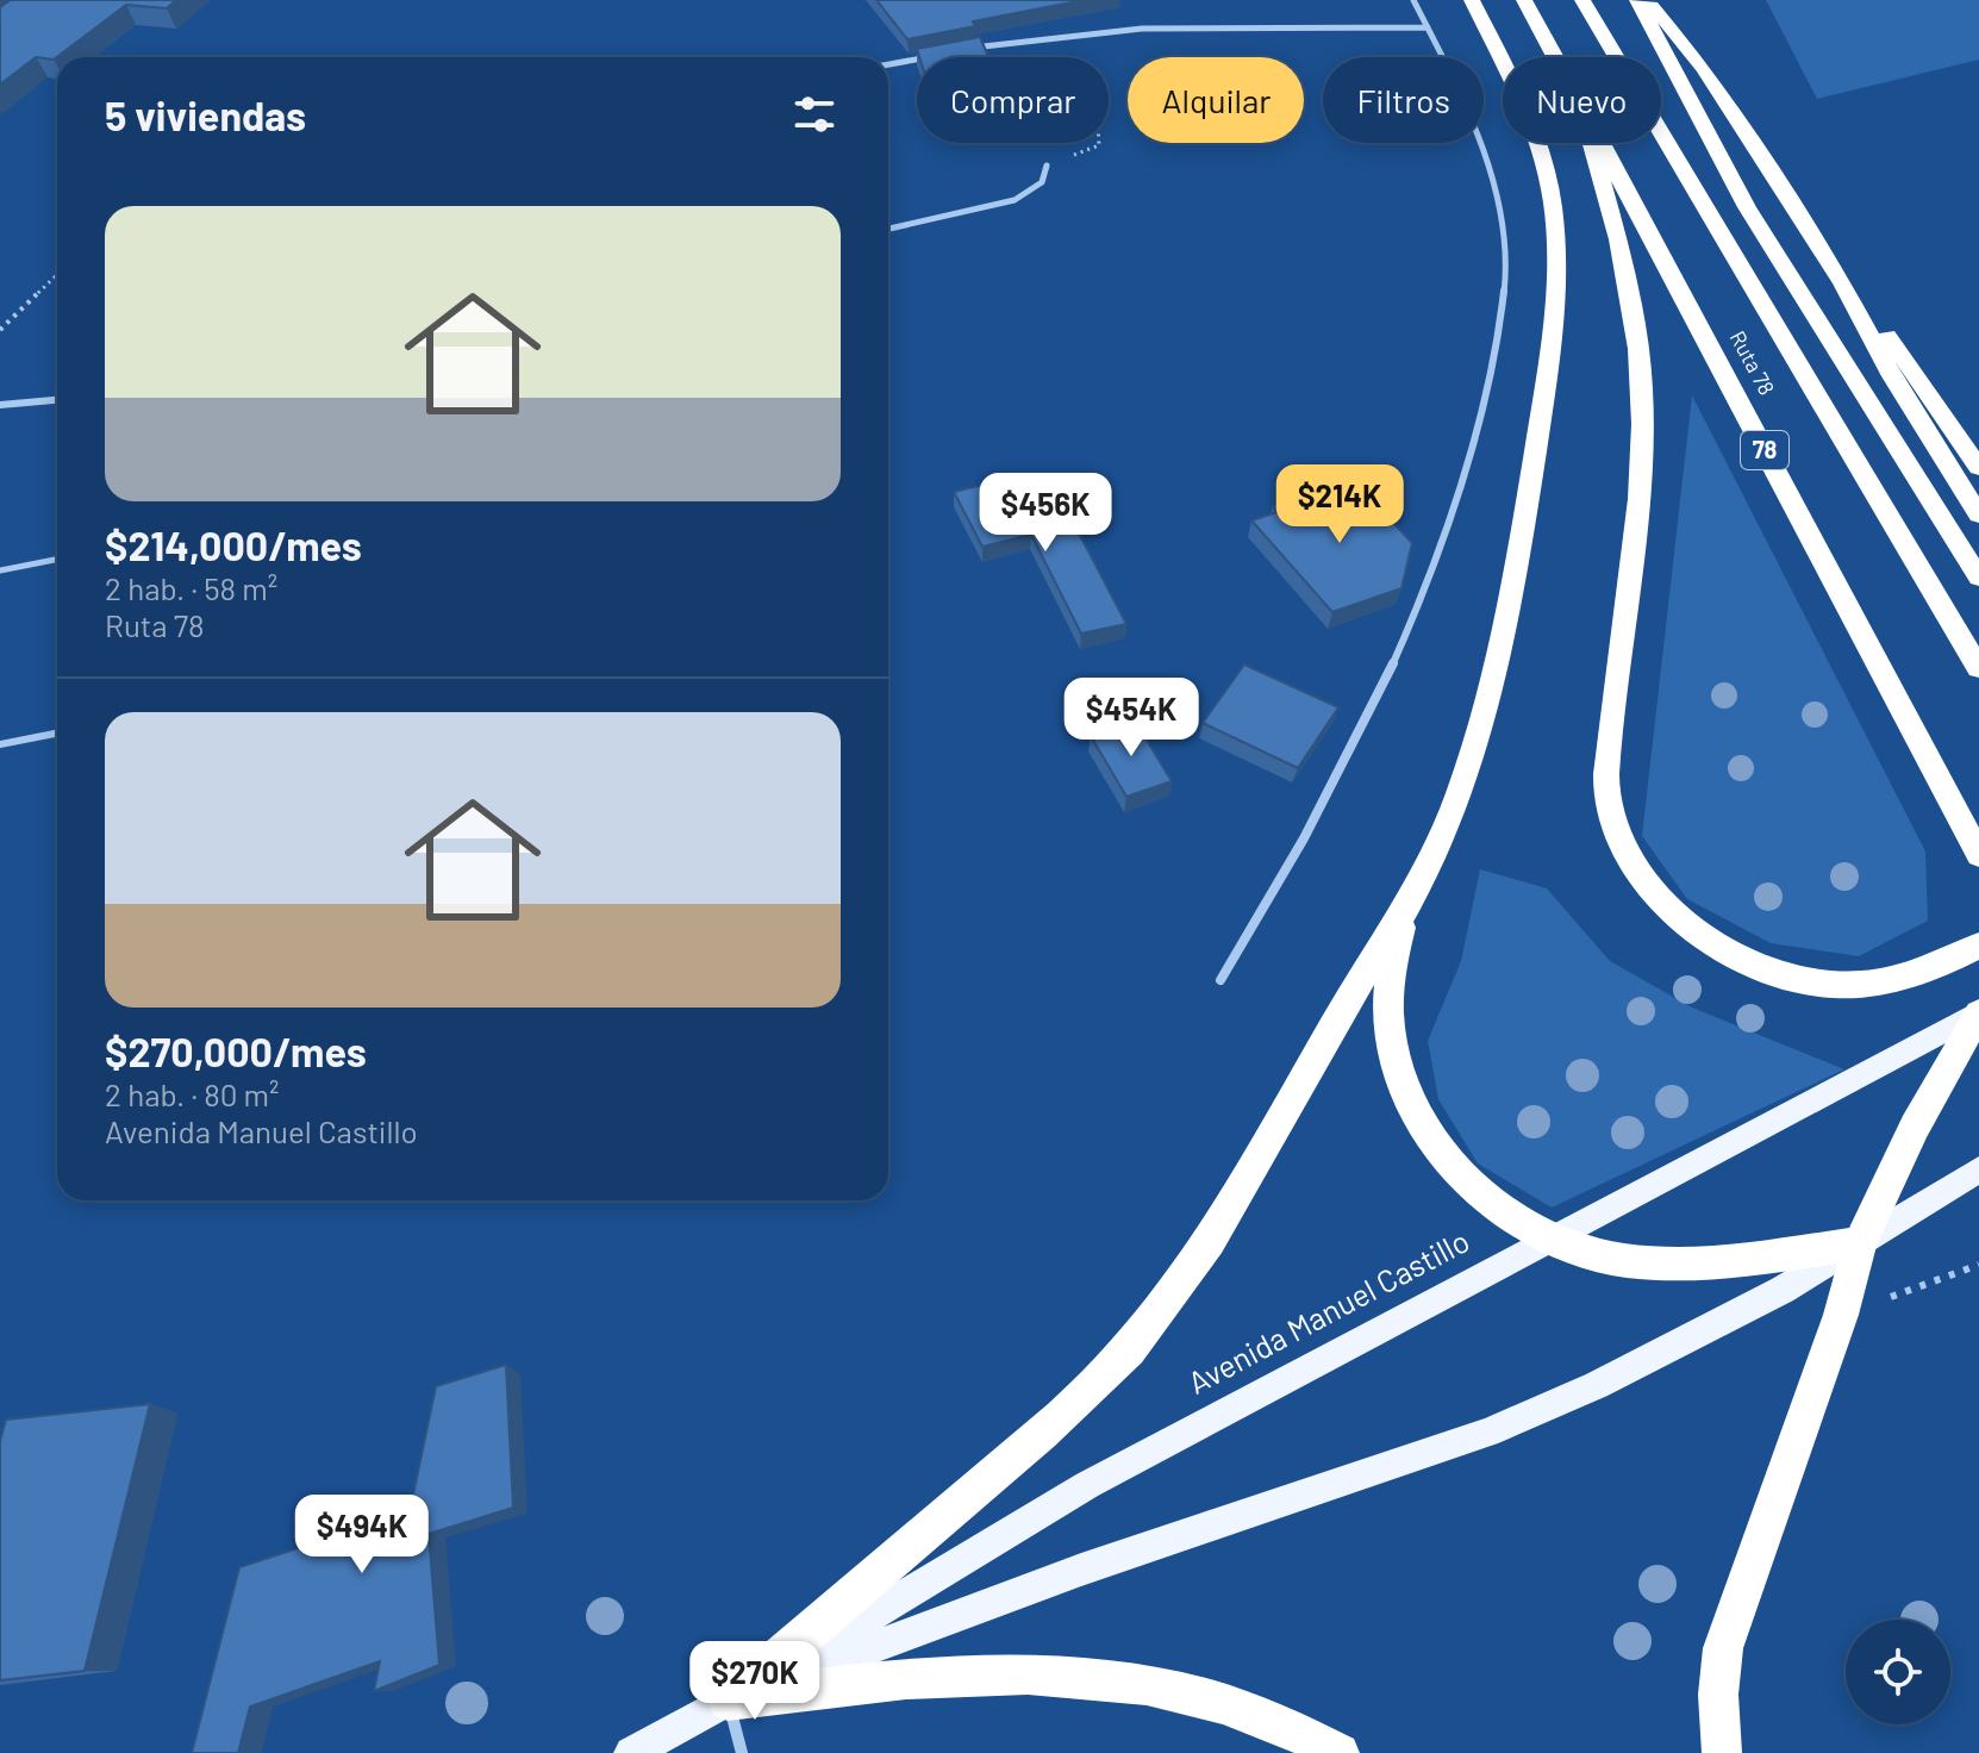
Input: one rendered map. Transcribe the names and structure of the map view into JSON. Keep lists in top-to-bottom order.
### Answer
{
  "streets": {
    "highway": ["Ruta 78", "78"],
    "main road": ["Avenida Manuel Castillo"]
  },
  "page": {
    "chip": [
      "Comprar",
      "Alquilar",
      "Filtros",
      "Nuevo"
    ],
    "heading": "5 viviendas",
    "list": [
      {
        "name": "$214,000/mes",
        "note": "2 hab. · 58 m² · Ruta 78"
      },
      {
        "name": "$270,000/mes",
        "note": "2 hab. · 80 m² · Avenida Manuel Castillo"
      }
    ],
    "price": [
      "$214K",
      "$456K",
      "$454K",
      "$494K",
      "$270K"
    ]
  }
}
